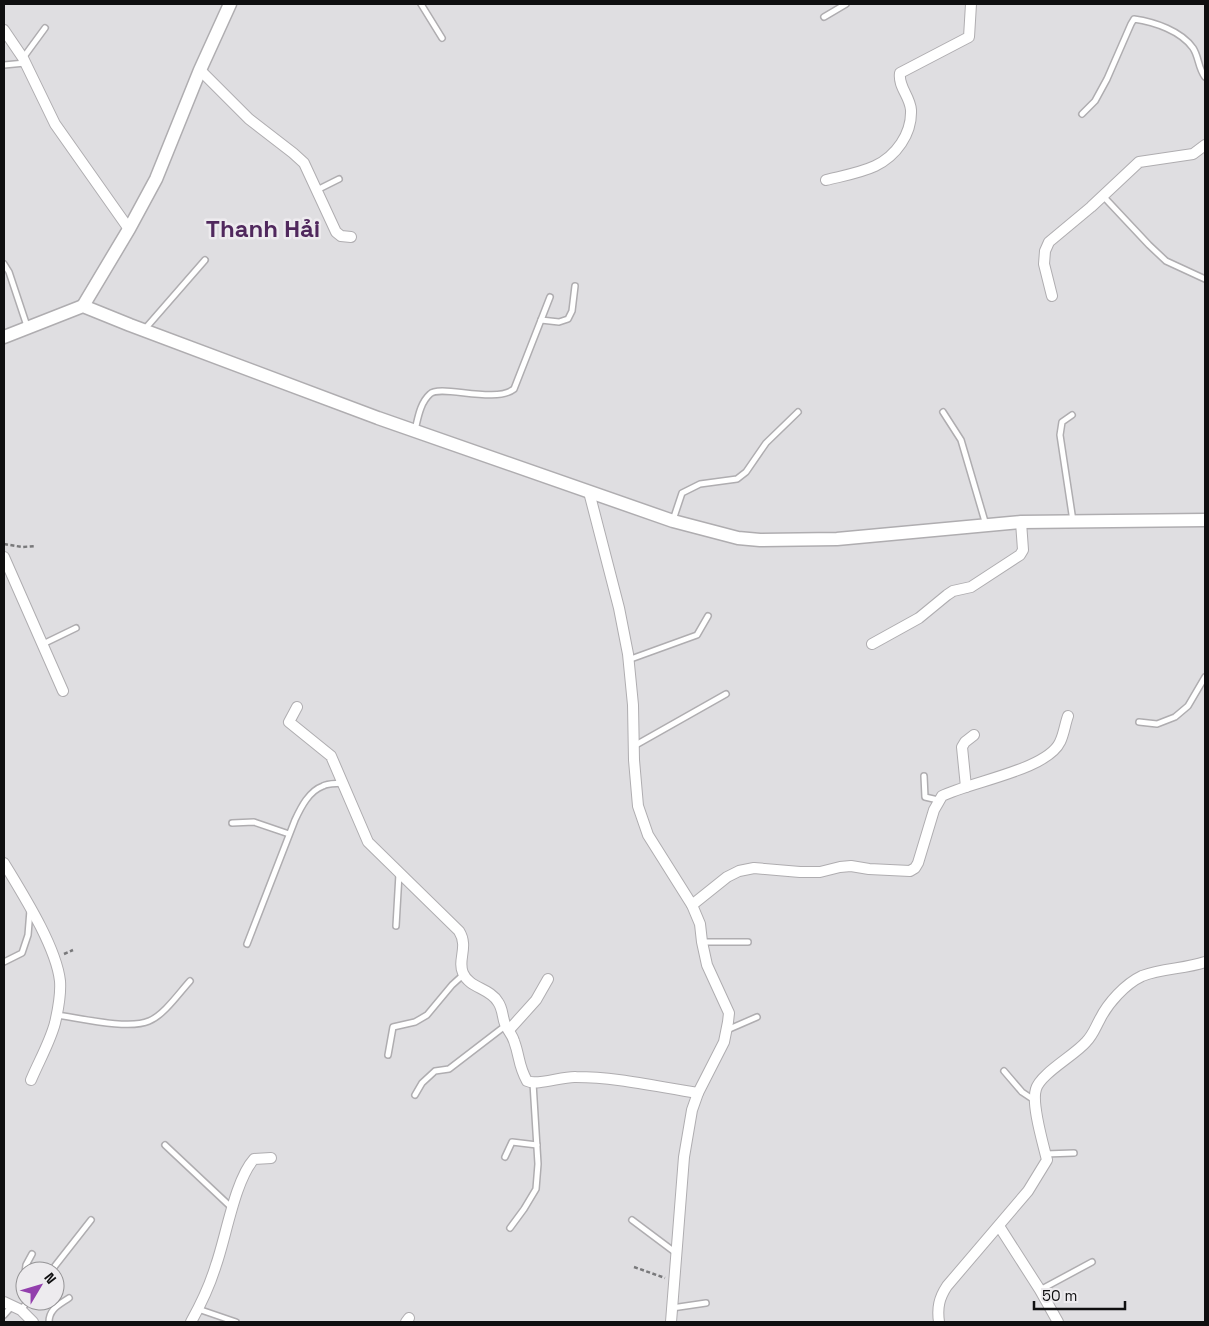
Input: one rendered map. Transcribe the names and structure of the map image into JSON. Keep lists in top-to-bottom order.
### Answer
{
  "districts": ["Thanh Hải"],
  "scale_bar": "50 m",
  "north": "top right"
}
